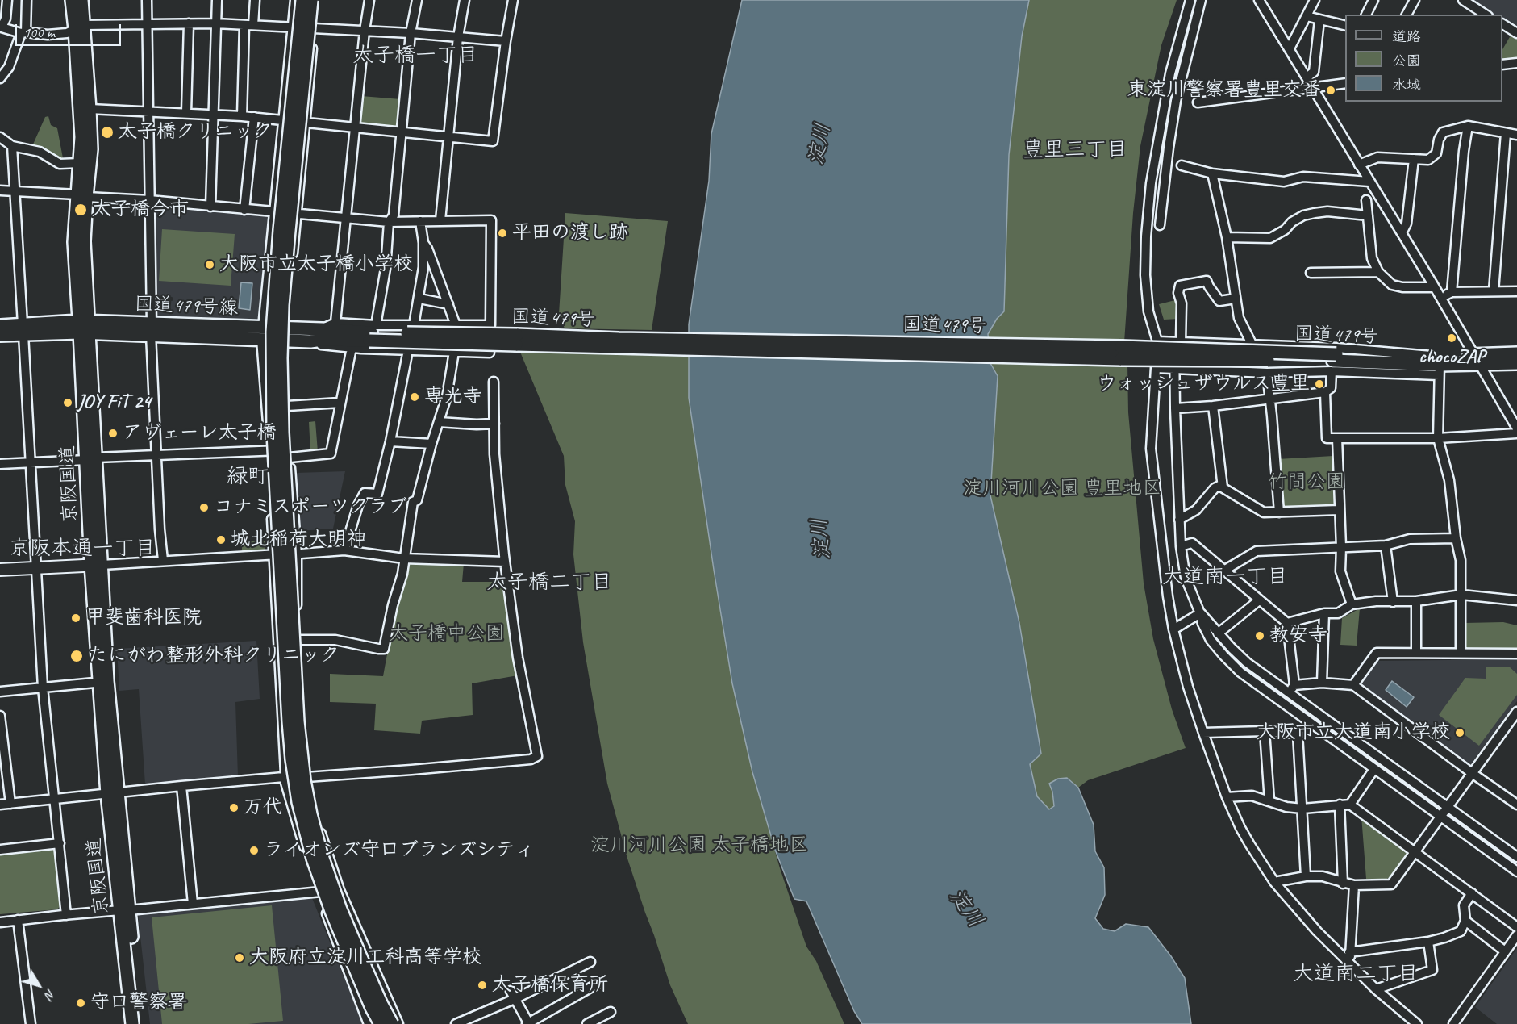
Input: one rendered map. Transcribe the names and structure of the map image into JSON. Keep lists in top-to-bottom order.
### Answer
{
  "streets": {
    "highway": ["国道479号線", "国道479号", "京阪国道"]
  },
  "crossings": [
    ["国道479号線", "国道479号"],
    ["国道479号線", "京阪国道"]
  ],
  "districts": [
    "太子橋一丁目",
    "豊里三丁目",
    "緑町",
    "京阪本通一丁目",
    "大道南一丁目",
    "太子橋二丁目",
    "大道南二丁目"
  ],
  "water": ["淀川"],
  "parks": [
    "竹間公園",
    "淀川河川公園 豊里地区",
    "太子橋中公園",
    "淀川河川公園 太子橋地区"
  ],
  "places": [
    "東淀川警察署豊里交番",
    "太子橋クリニック",
    "太子橋今市",
    "平田の渡し跡",
    "大阪市立太子橋小学校",
    "chocoZAP",
    "ウォッシュザウルス豊里",
    "専光寺",
    "JOY FiT 24",
    "アヴェーレ太子橋",
    "コナミスポーツクラブ",
    "城北稲荷大明神",
    "甲斐歯科医院",
    "教安寺",
    "たにがわ整形外科クリニック",
    "大阪市立大道南小学校",
    "万代",
    "ライオンズ守口ブランズシティ",
    "大阪府立淀川工科高等学校",
    "太子橋保育所",
    "守口警察署"
  ],
  "legend": ["道路", "公園", "水域"],
  "scale_bar": "100 m",
  "north": "bottom right"
}
